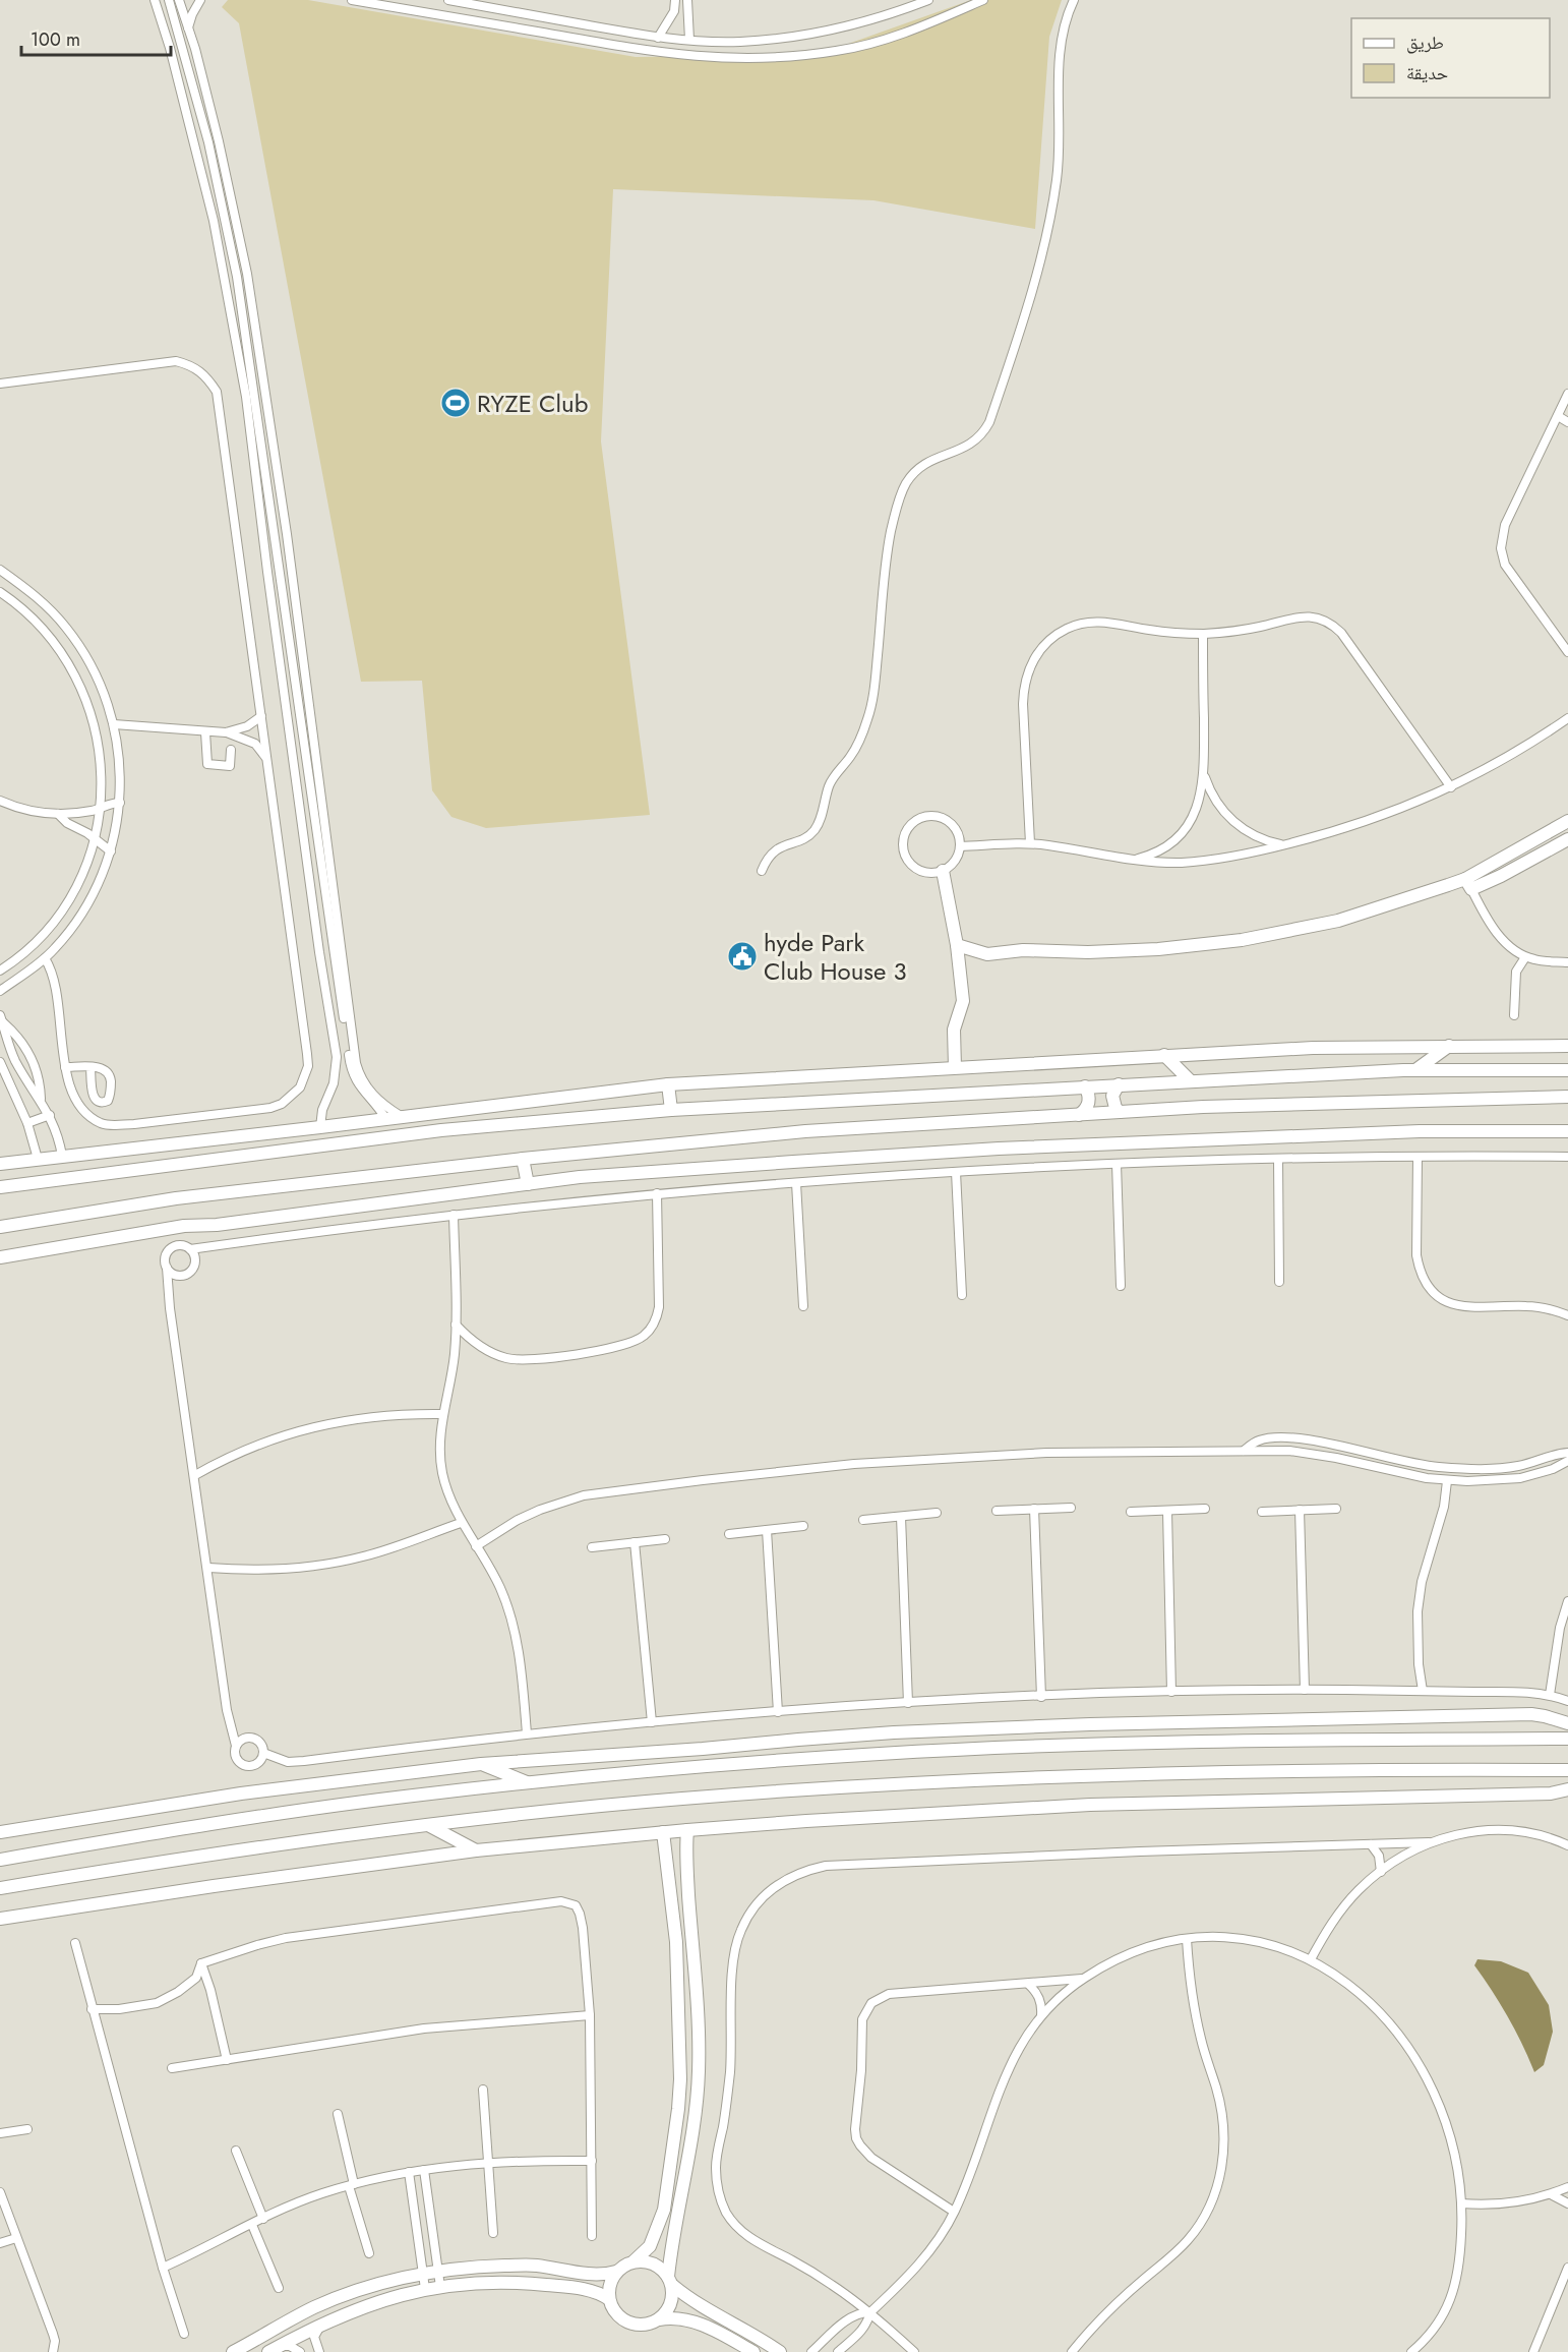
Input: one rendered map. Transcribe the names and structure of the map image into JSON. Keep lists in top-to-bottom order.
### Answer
{
  "places": {
    "sports": ["RYZE Club"],
    "public building": ["hyde Park Club House 3"]
  },
  "legend": ["طريق", "حديقة"],
  "scale_bar": "100 m"
}
